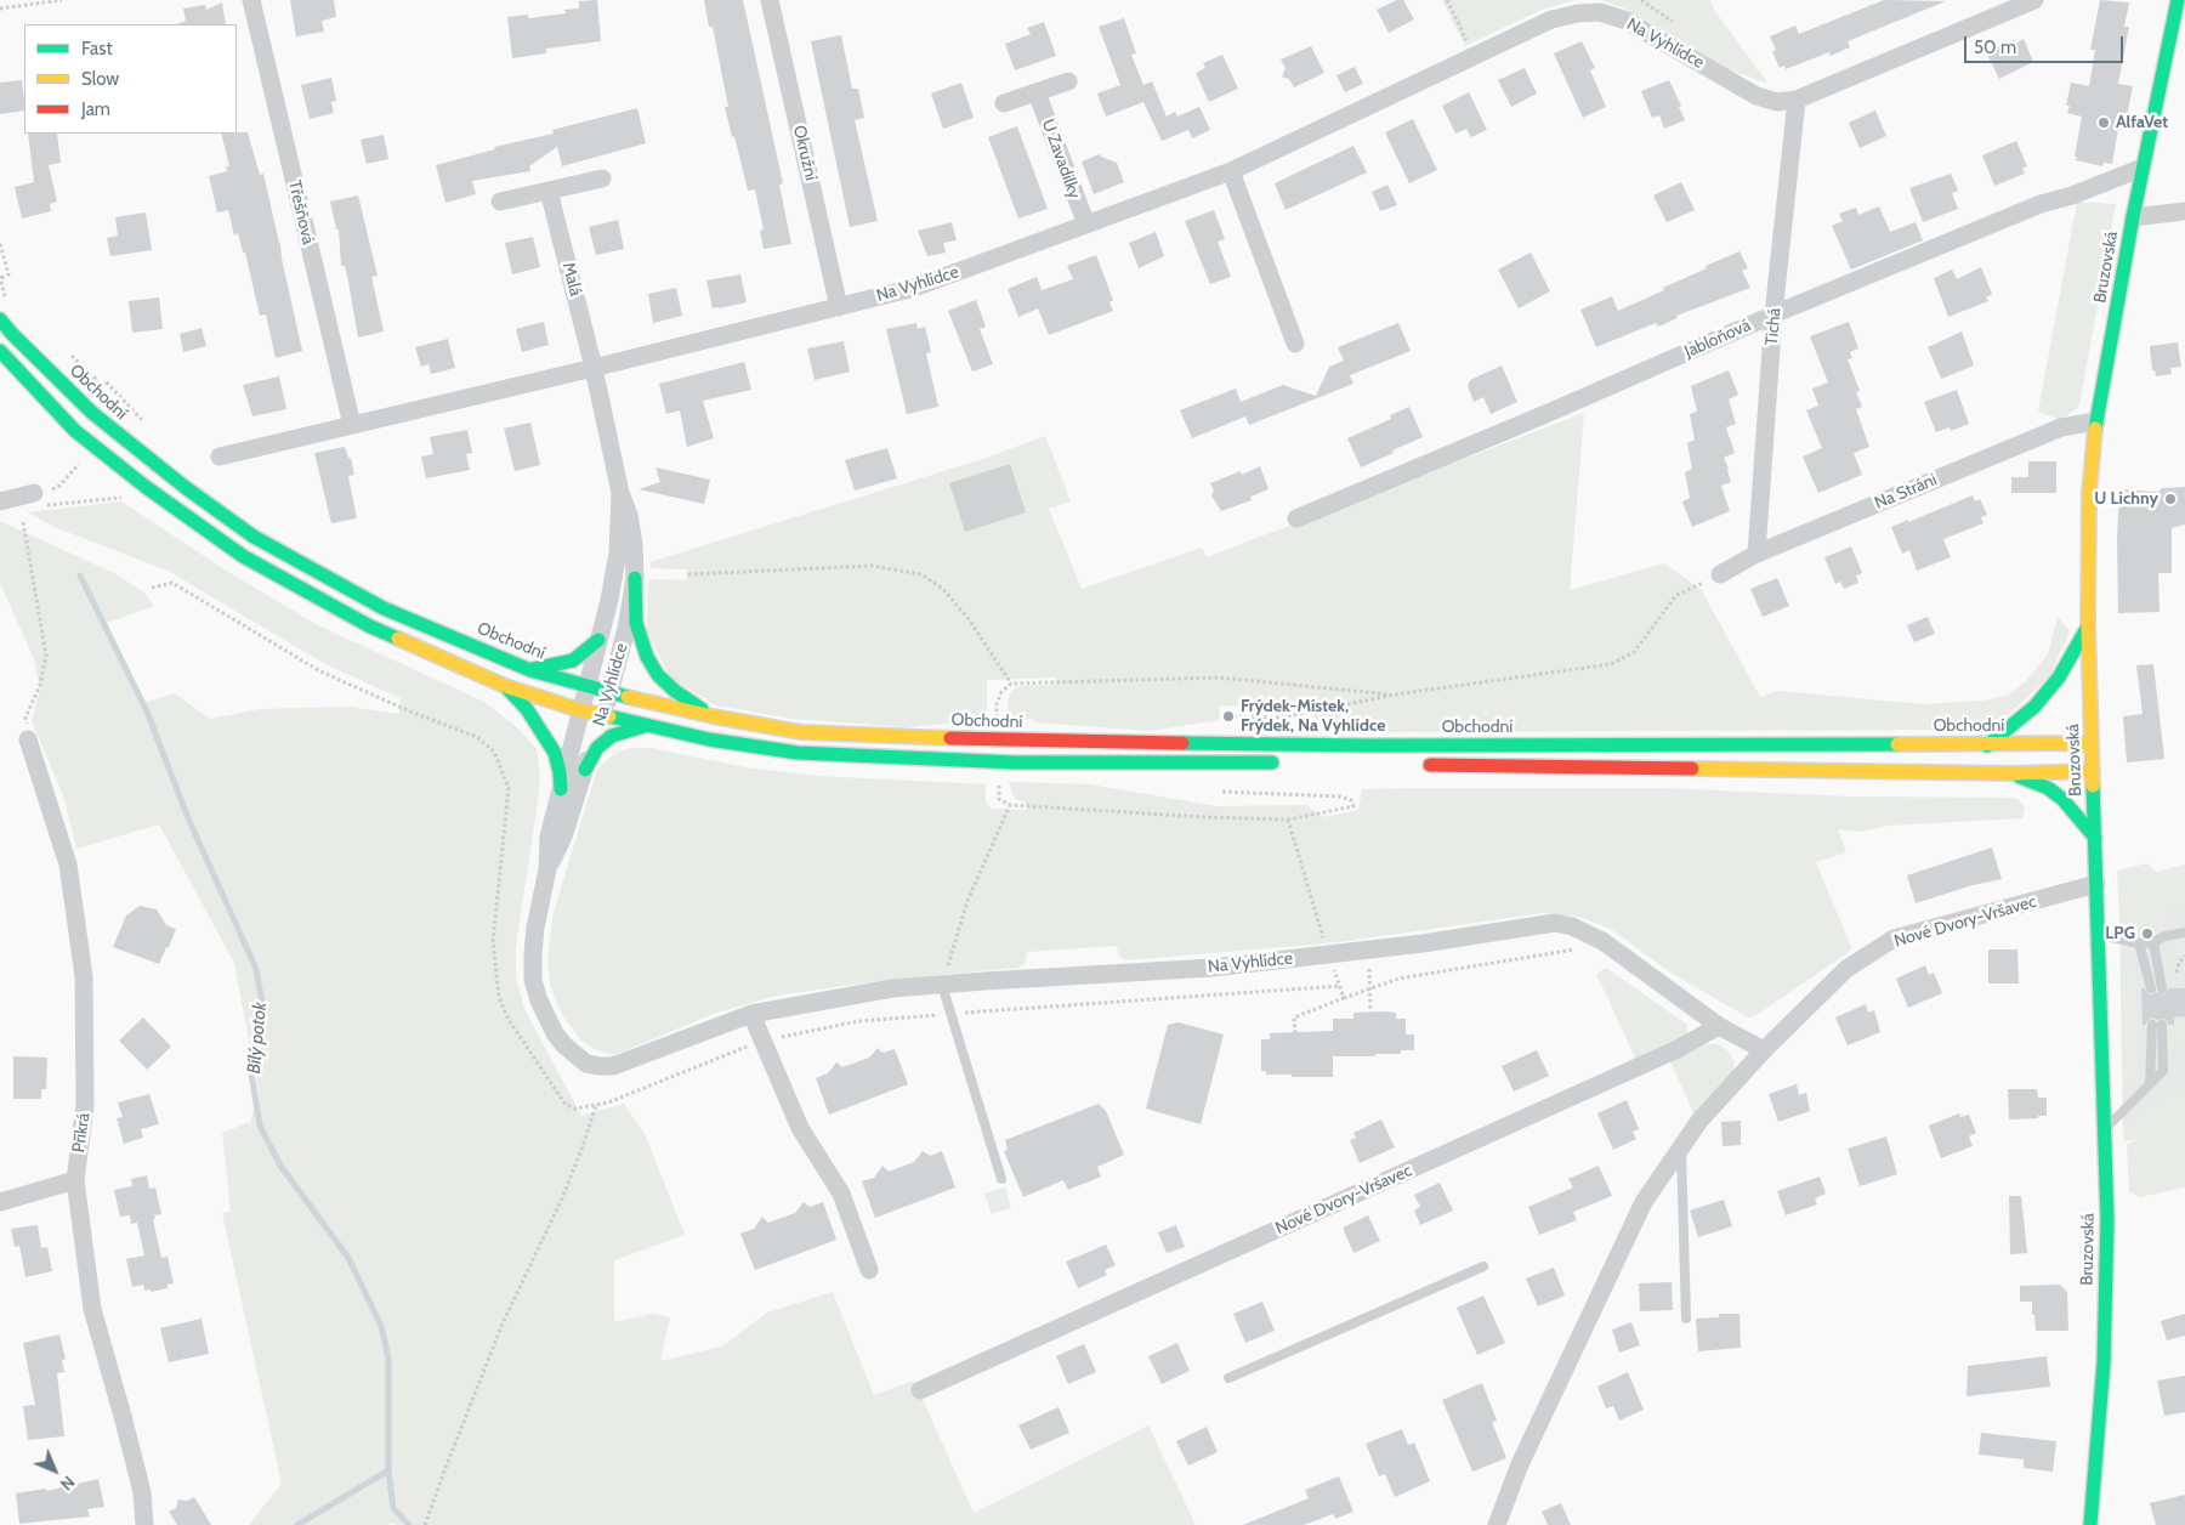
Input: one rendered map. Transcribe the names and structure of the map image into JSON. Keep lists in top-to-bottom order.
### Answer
{
  "streets": {
    "main road": ["Bruzovská", "Obchodní"],
    "street": [
      "Na Vyhlídce",
      "Okružní",
      "U Zavadilky",
      "Třešňová",
      "Malá",
      "Tichá",
      "Jabloňová",
      "Na Stráni",
      "Nové Dvory-Vršavec",
      "Příkrá"
    ]
  },
  "crossings": [
    ["Na Vyhlídce", "Okružní"],
    ["Na Vyhlídce", "U Zavadilky"],
    ["Na Vyhlídce", "Třešňová"],
    ["Na Vyhlídce", "Malá"],
    ["Na Vyhlídce", "Tichá"],
    ["Na Vyhlídce", "Obchodní"],
    ["Na Vyhlídce", "Nové Dvory-Vršavec"],
    ["Bruzovská", "Jabloňová"],
    ["Bruzovská", "Obchodní"],
    ["Bruzovská", "Na Stráni"],
    ["Bruzovská", "Nové Dvory-Vršavec"],
    ["Tichá", "Jabloňová"],
    ["Tichá", "Na Stráni"]
  ],
  "water": ["Bílý potok"],
  "places": [
    "AlfaVet",
    "U Lichny",
    "Frýdek-Místek, Frýdek, Na Vyhlídce",
    "LPG"
  ],
  "legend": ["Fast", "Slow", "Jam"],
  "scale_bar": "50 m",
  "north": "bottom right"
}
